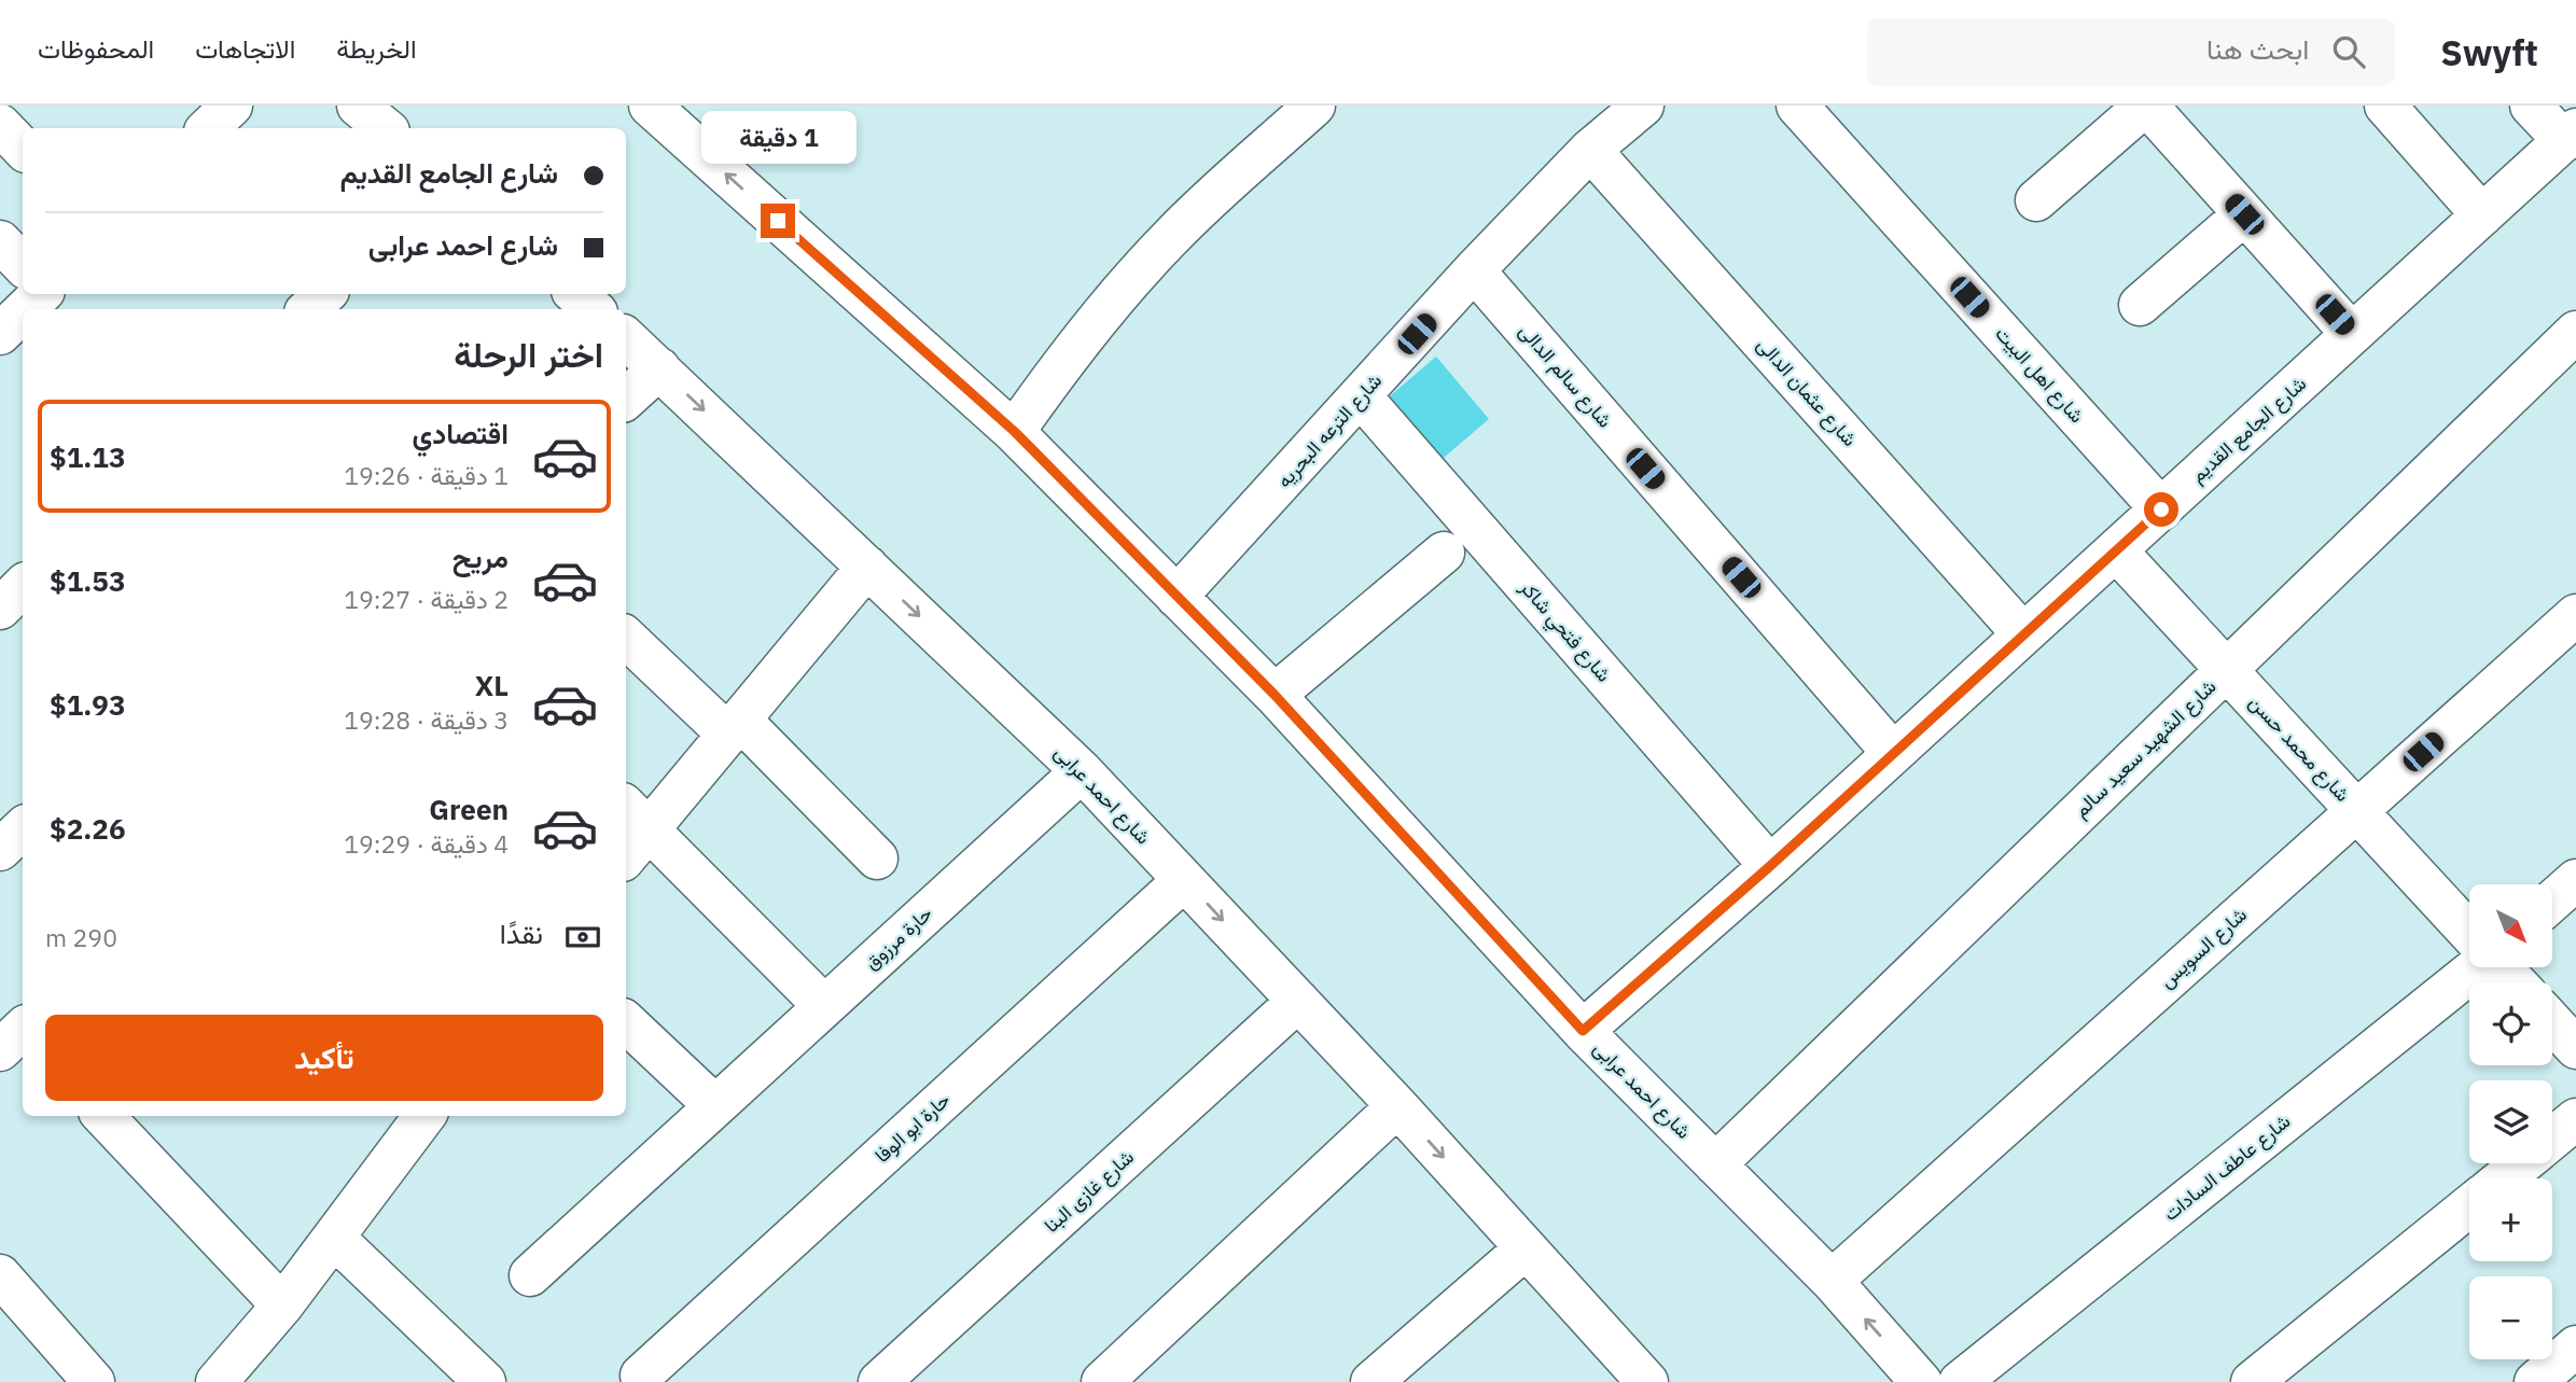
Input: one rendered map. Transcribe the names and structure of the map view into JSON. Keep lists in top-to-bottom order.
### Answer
{
  "streets": {
    "street": [
      "شارع اهل البيت",
      "شارع سالم الدالى",
      "شارع عثمان الدالى",
      "شارع الجامع القديم",
      "شارع الترعه البحريه",
      "شارع فتحي شاكر",
      "شارع الشهيد سعيد سالم",
      "شارع محمد حسن",
      "شارع احمد عرابى",
      "حارة مرزوق",
      "شارع السويس",
      "حارة ابو الوفا",
      "شارع عاطف السادات",
      "شارع غازى البنا"
    ]
  },
  "crossings": [
    ["شارع اهل البيت", "شارع الجامع القديم"],
    ["شارع سالم الدالى", "شارع الجامع القديم"],
    ["شارع سالم الدالى", "شارع الترعه البحريه"],
    ["شارع عثمان الدالى", "شارع الجامع القديم"],
    ["شارع عثمان الدالى", "شارع الترعه البحريه"],
    ["شارع الجامع القديم", "شارع فتحي شاكر"],
    ["شارع الجامع القديم", "شارع محمد حسن"],
    ["شارع الجامع القديم", "شارع احمد عرابى"],
    ["شارع الترعه البحريه", "شارع فتحي شاكر"],
    ["شارع الترعه البحريه", "شارع احمد عرابى"],
    ["شارع الشهيد سعيد سالم", "شارع محمد حسن"],
    ["شارع الشهيد سعيد سالم", "شارع احمد عرابى"],
    ["شارع محمد حسن", "شارع السويس"],
    ["شارع احمد عرابى", "حارة مرزوق"],
    ["شارع احمد عرابى", "شارع السويس"],
    ["شارع احمد عرابى", "حارة ابو الوفا"],
    ["شارع احمد عرابى", "شارع غازى البنا"]
  ],
  "north": "bottom right",
  "page": {
    "header": "Swyft",
    "search": "ابحث هنا",
    "nav": ["الخريطة", "الاتجاهات", "المحفوظات"],
    "bubble": "1 دقيقة",
    "banner": ["شارع الجامع القديم", "شارع احمد عرابى"],
    "heading": "اختر الرحلة",
    "list": [
      {
        "name": "اقتصادي",
        "note": "1 دقيقة · 19:26",
        "value": "$1.13"
      },
      {
        "name": "مريح",
        "note": "2 دقيقة · 19:27",
        "value": "$1.53"
      },
      {
        "name": "XL",
        "note": "3 دقيقة · 19:28",
        "value": "$1.93"
      },
      {
        "name": "Green",
        "note": "4 دقيقة · 19:29",
        "value": "$2.26"
      }
    ],
    "map_buttons": ["+", "−"],
    "pay": ["نقدًا", "290 m"],
    "buttons": "تأكيد"
  }
}
